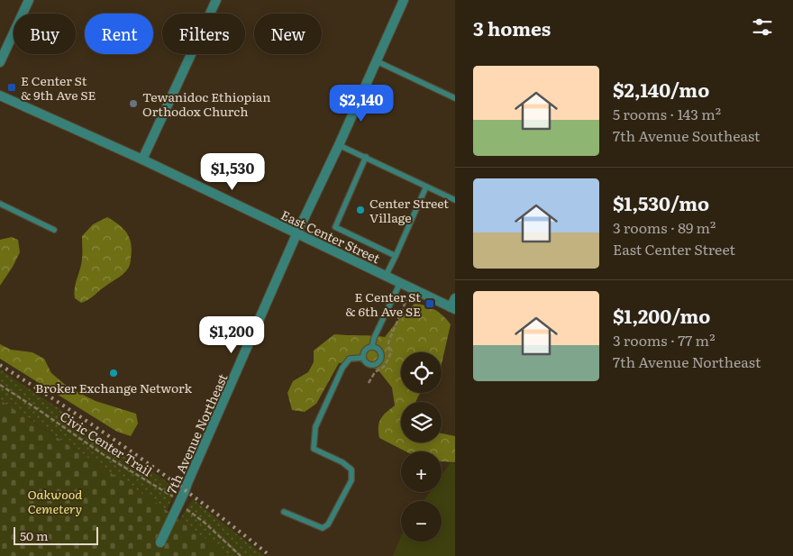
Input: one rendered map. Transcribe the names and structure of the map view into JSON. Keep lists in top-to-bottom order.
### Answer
{
  "streets": {
    "street": ["East Center Street", "7th Avenue Northeast"],
    "path": ["Civic Center Trail"]
  },
  "crossings": [
    ["East Center Street", "7th Avenue Northeast"],
    ["7th Avenue Northeast", "Civic Center Trail"]
  ],
  "parks": ["Oakwood Cemetery"],
  "places": {
    "transit": ["E Center St & 9th Ave SE", "E Center St & 6th Ave SE"],
    "other": ["Tewanidoc Ethiopian Orthodox Church", "Center Street Village", "Broker Exchange Network"]
  },
  "scale_bar": "50 m",
  "page": {
    "heading": "3 homes",
    "chip": [
      "Buy",
      "Rent",
      "Filters",
      "New"
    ],
    "list": [
      {
        "name": "$2,140/mo",
        "note": "5 rooms · 143 m² · 7th Avenue Southeast"
      },
      {
        "name": "$1,530/mo",
        "note": "3 rooms · 89 m² · East Center Street"
      },
      {
        "name": "$1,200/mo",
        "note": "3 rooms · 77 m² · 7th Avenue Northeast"
      }
    ],
    "price": ["$2,140", "$1,530", "$1,200"],
    "map_buttons": ["+", "−"],
    "scale": "50 m"
  }
}
